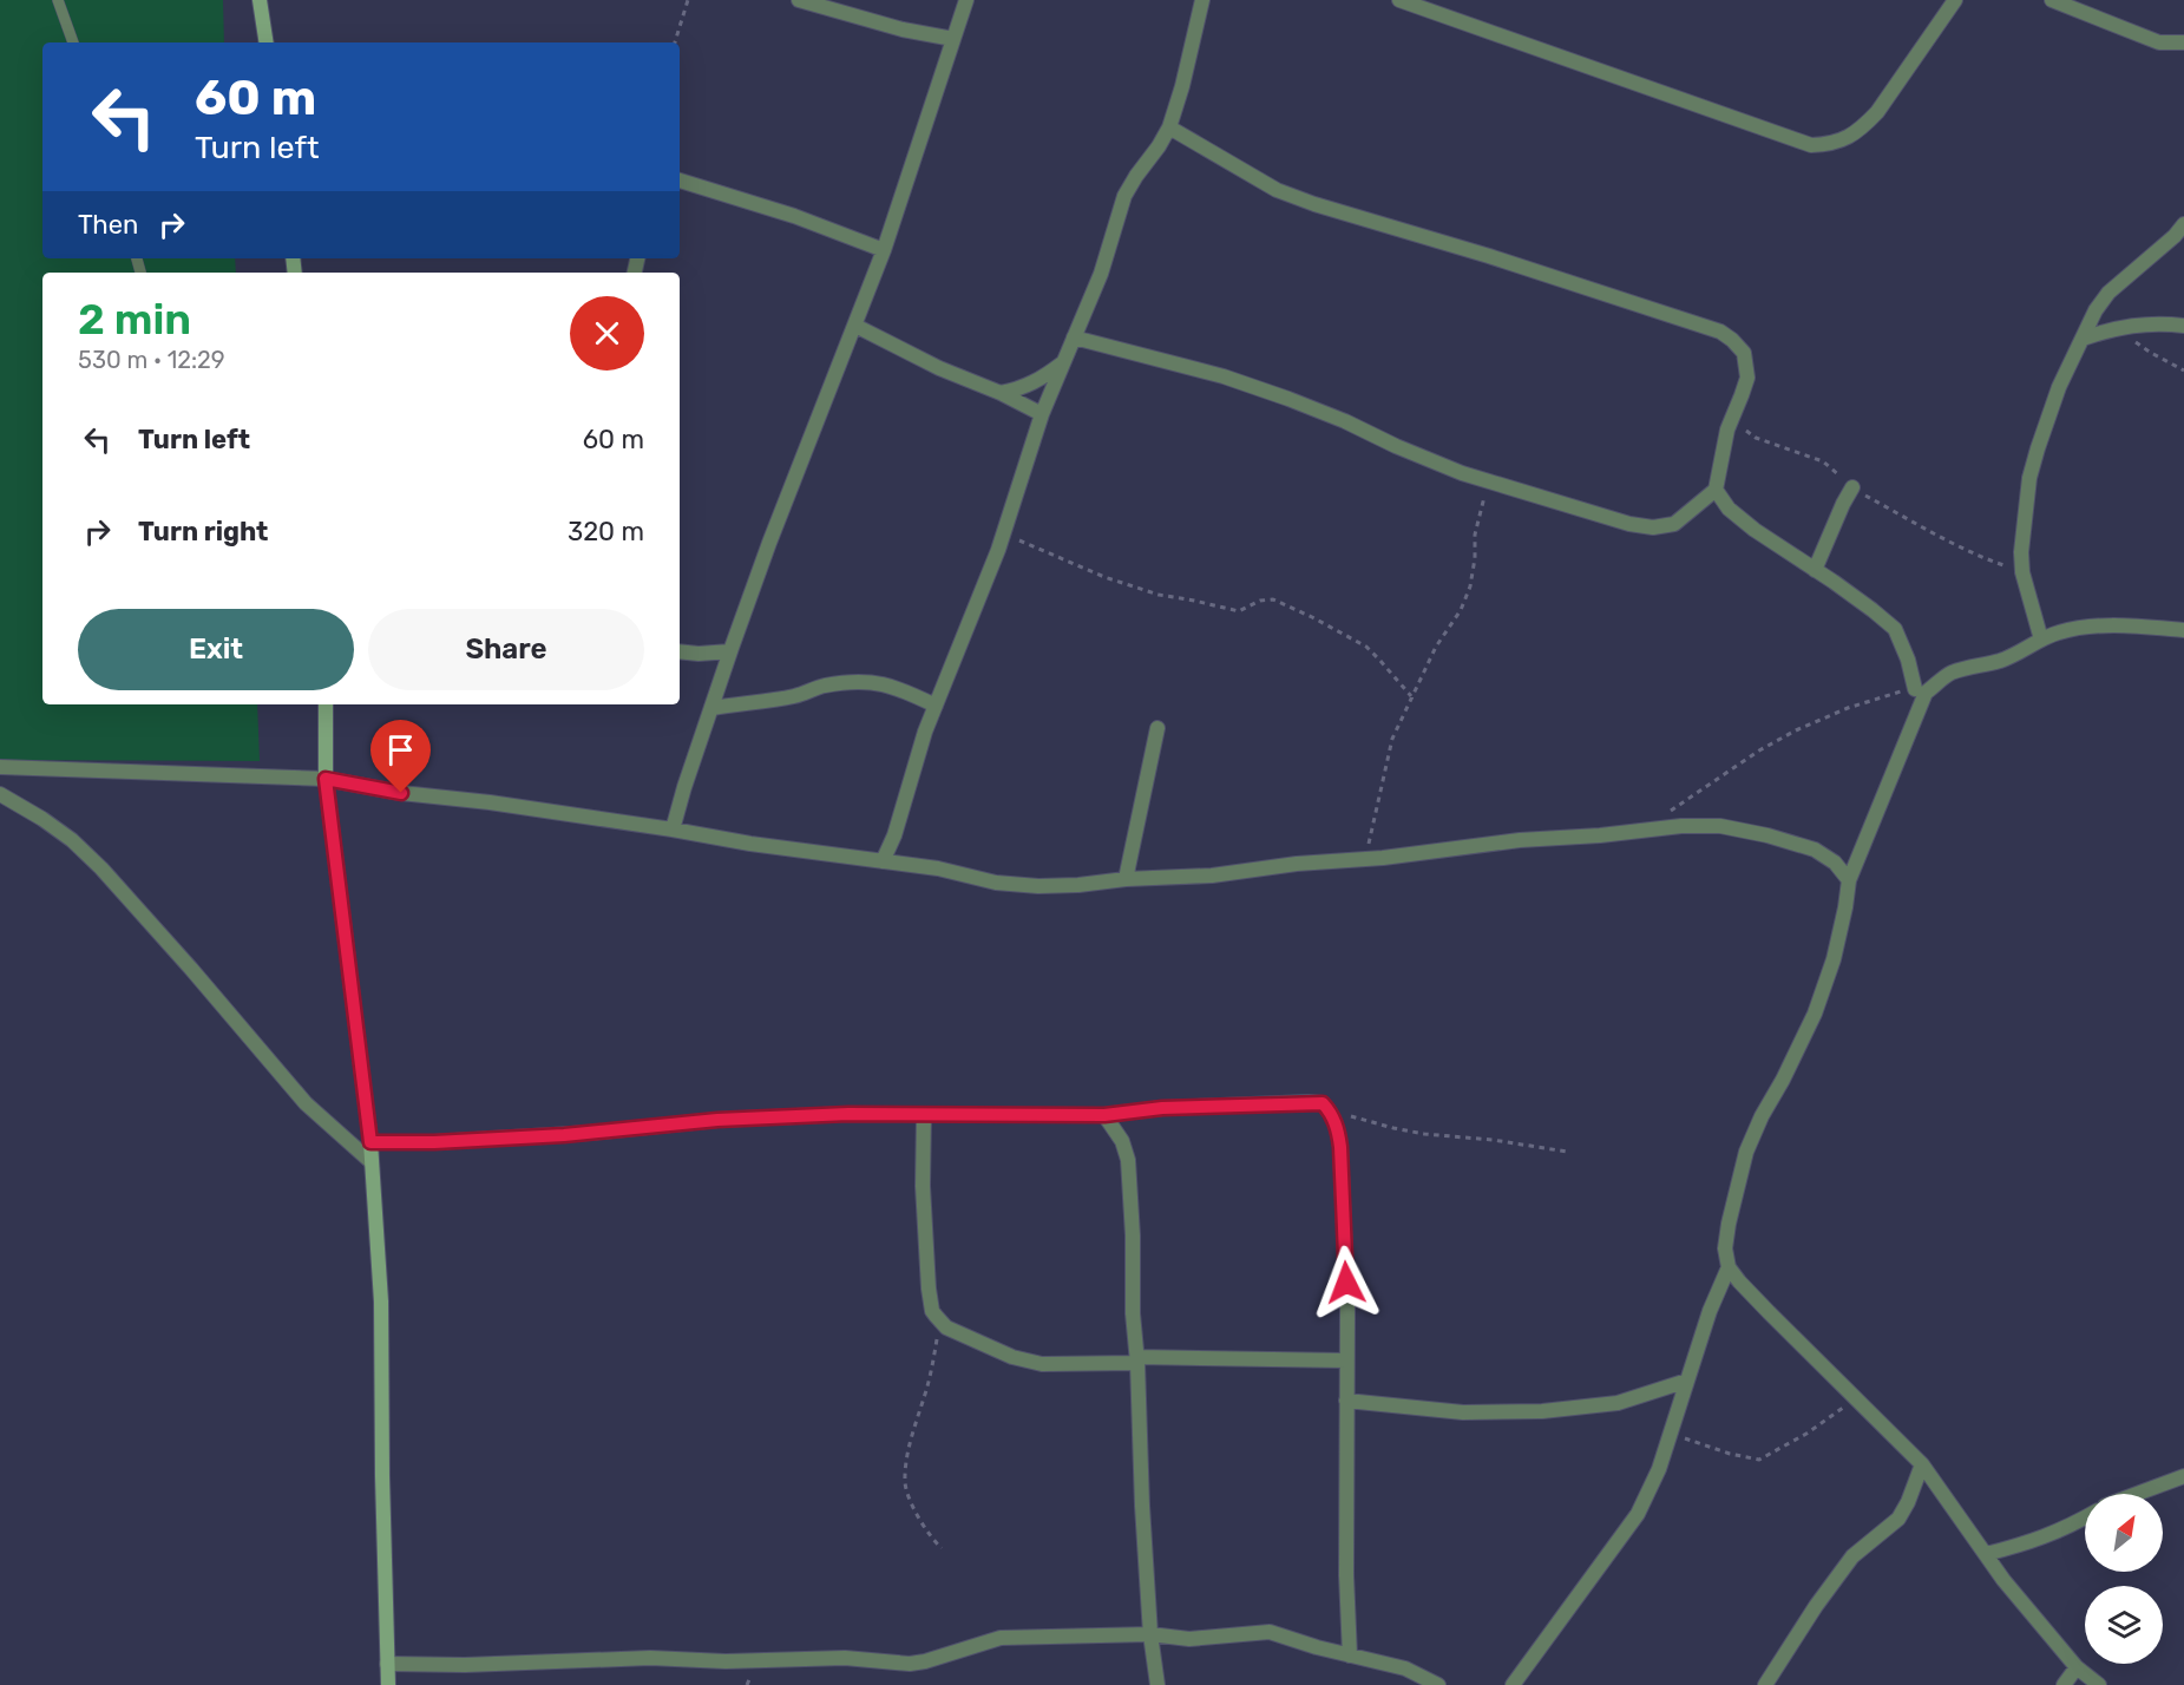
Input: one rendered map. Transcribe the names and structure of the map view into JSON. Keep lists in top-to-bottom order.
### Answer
{
  "north": "top right",
  "page": {
    "turn": ["60 m", "Turn left"],
    "then": "Then",
    "heading": ["2 min", "530 m · 12:29"],
    "list": [
      {
        "name": "Turn left",
        "value": "60 m"
      },
      {
        "name": "Turn right",
        "value": "320 m"
      }
    ],
    "buttons": ["Exit", "Share"]
  }
}
